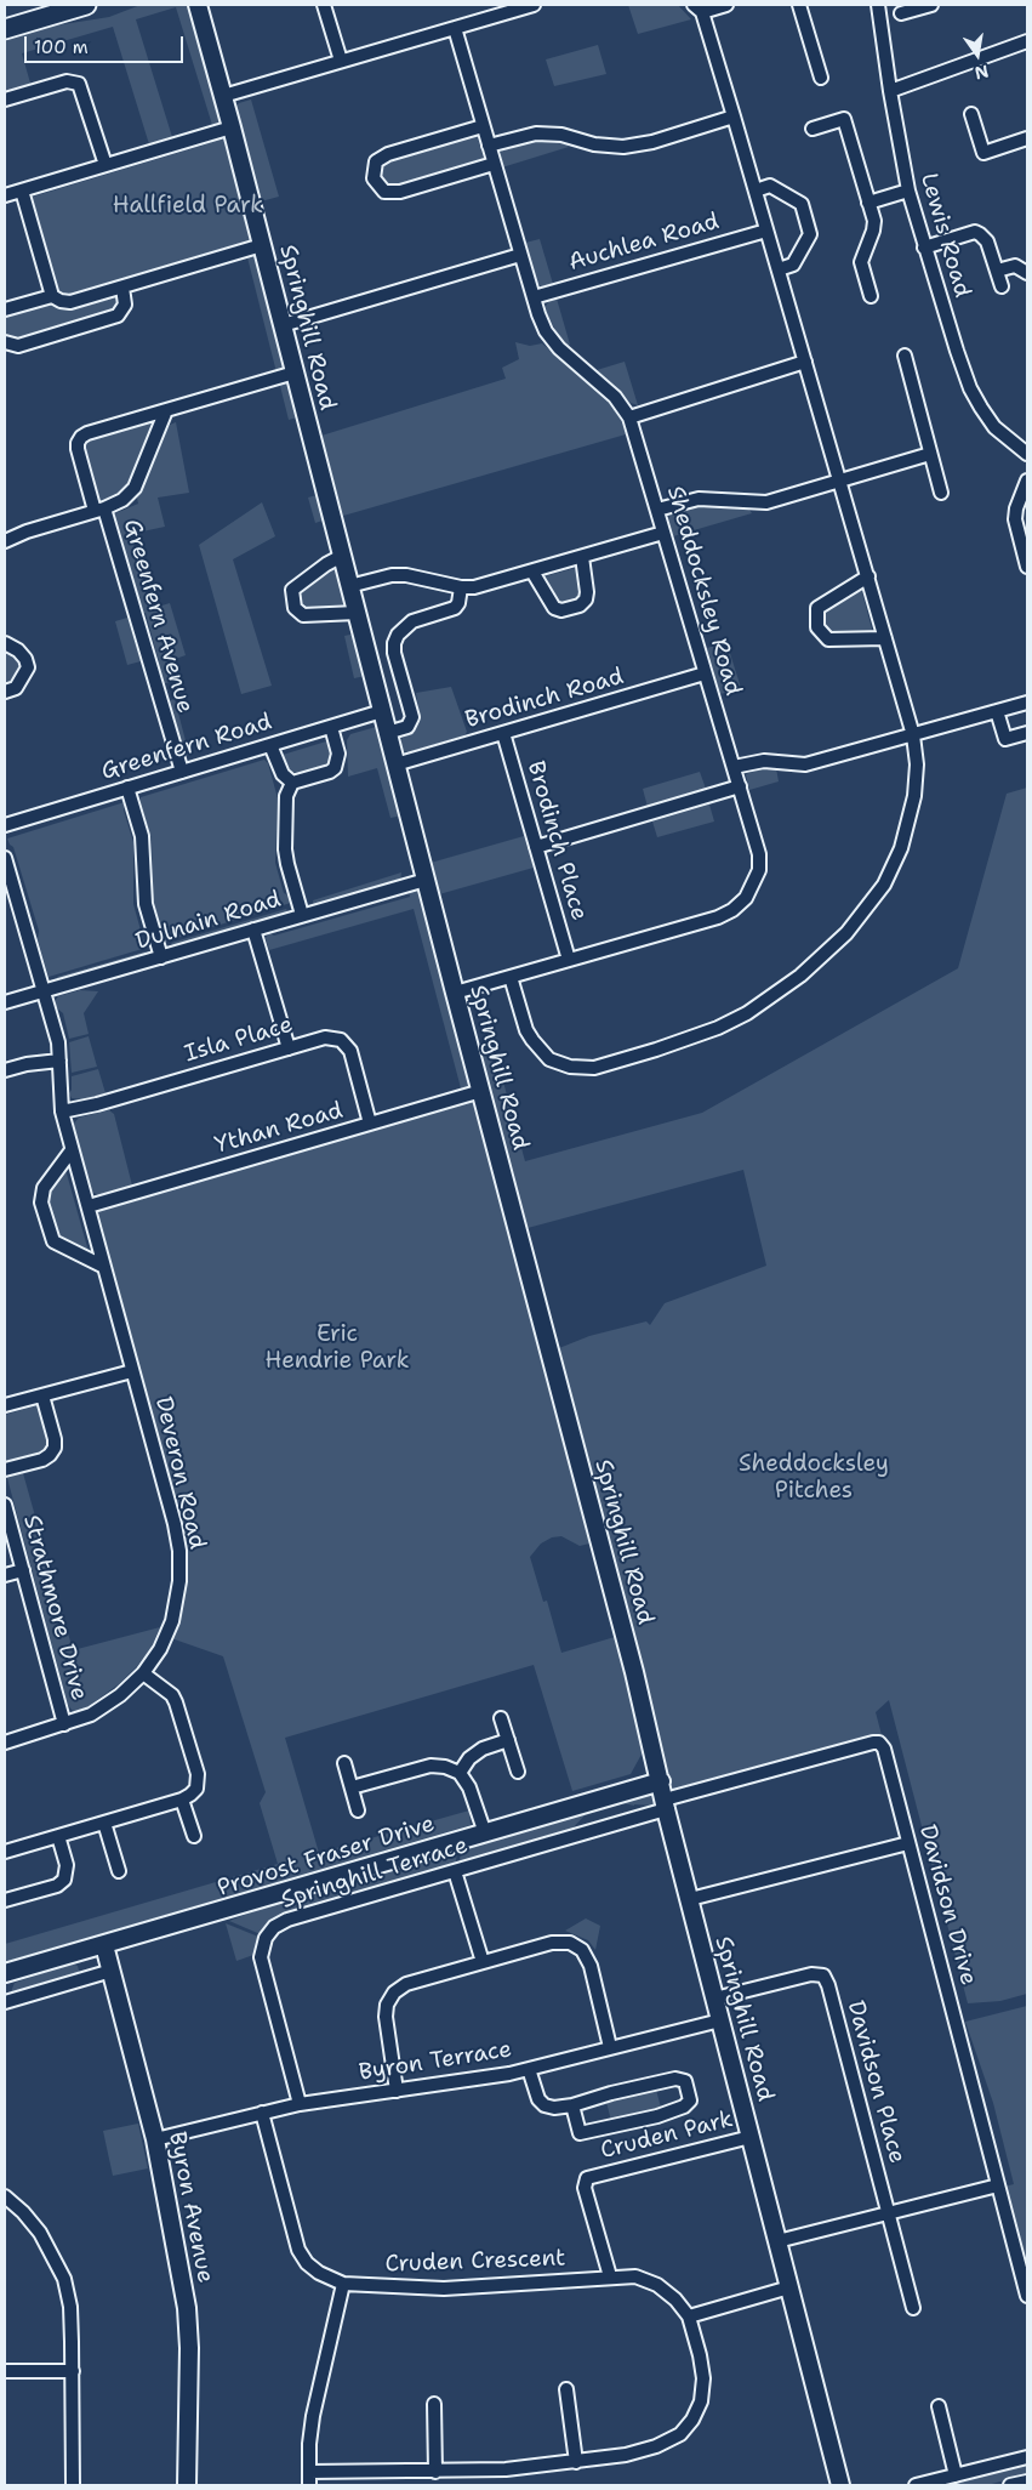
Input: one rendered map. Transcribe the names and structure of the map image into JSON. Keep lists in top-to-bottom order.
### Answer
{
  "streets": {
    "street": [
      "Lewis Road",
      "Auchlea Road",
      "Springhill Road",
      "Sheddocksley Road",
      "Greenfern Avenue",
      "Brodinch Road",
      "Greenfern Road",
      "Brodinch Place",
      "Dulnain Road",
      "Isla Place",
      "Ythan Road",
      "Deveron Road",
      "Strathmore Drive",
      "Provost Fraser Drive",
      "Springhill Terrace",
      "Davidson Drive",
      "Byron Terrace",
      "Davidson Place",
      "Cruden Park",
      "Byron Avenue",
      "Cruden Crescent"
    ]
  },
  "crossings": [
    ["Auchlea Road", "Sheddocksley Road"],
    ["Springhill Road", "Sheddocksley Road"],
    ["Springhill Road", "Brodinch Road"],
    ["Springhill Road", "Greenfern Road"],
    ["Springhill Road", "Dulnain Road"],
    ["Springhill Road", "Ythan Road"],
    ["Springhill Road", "Provost Fraser Drive"],
    ["Springhill Road", "Springhill Terrace"],
    ["Springhill Road", "Davidson Drive"],
    ["Springhill Road", "Byron Terrace"],
    ["Springhill Road", "Davidson Place"],
    ["Springhill Road", "Cruden Park"],
    ["Sheddocksley Road", "Brodinch Road"],
    ["Sheddocksley Road", "Brodinch Place"],
    ["Greenfern Avenue", "Greenfern Road"],
    ["Brodinch Road", "Brodinch Place"],
    ["Dulnain Road", "Deveron Road"],
    ["Isla Place", "Ythan Road"],
    ["Isla Place", "Deveron Road"],
    ["Ythan Road", "Deveron Road"],
    ["Deveron Road", "Strathmore Drive"],
    ["Provost Fraser Drive", "Byron Avenue"],
    ["Springhill Terrace", "Davidson Drive"],
    ["Springhill Terrace", "Byron Terrace"],
    ["Byron Terrace", "Byron Avenue"],
    ["Byron Terrace", "Cruden Crescent"],
    ["Cruden Park", "Cruden Crescent"]
  ],
  "parks": ["Hallfield Park", "Eric Hendrie Park", "Sheddocksley Pitches"],
  "scale_bar": "100 m",
  "north": "bottom"
}
